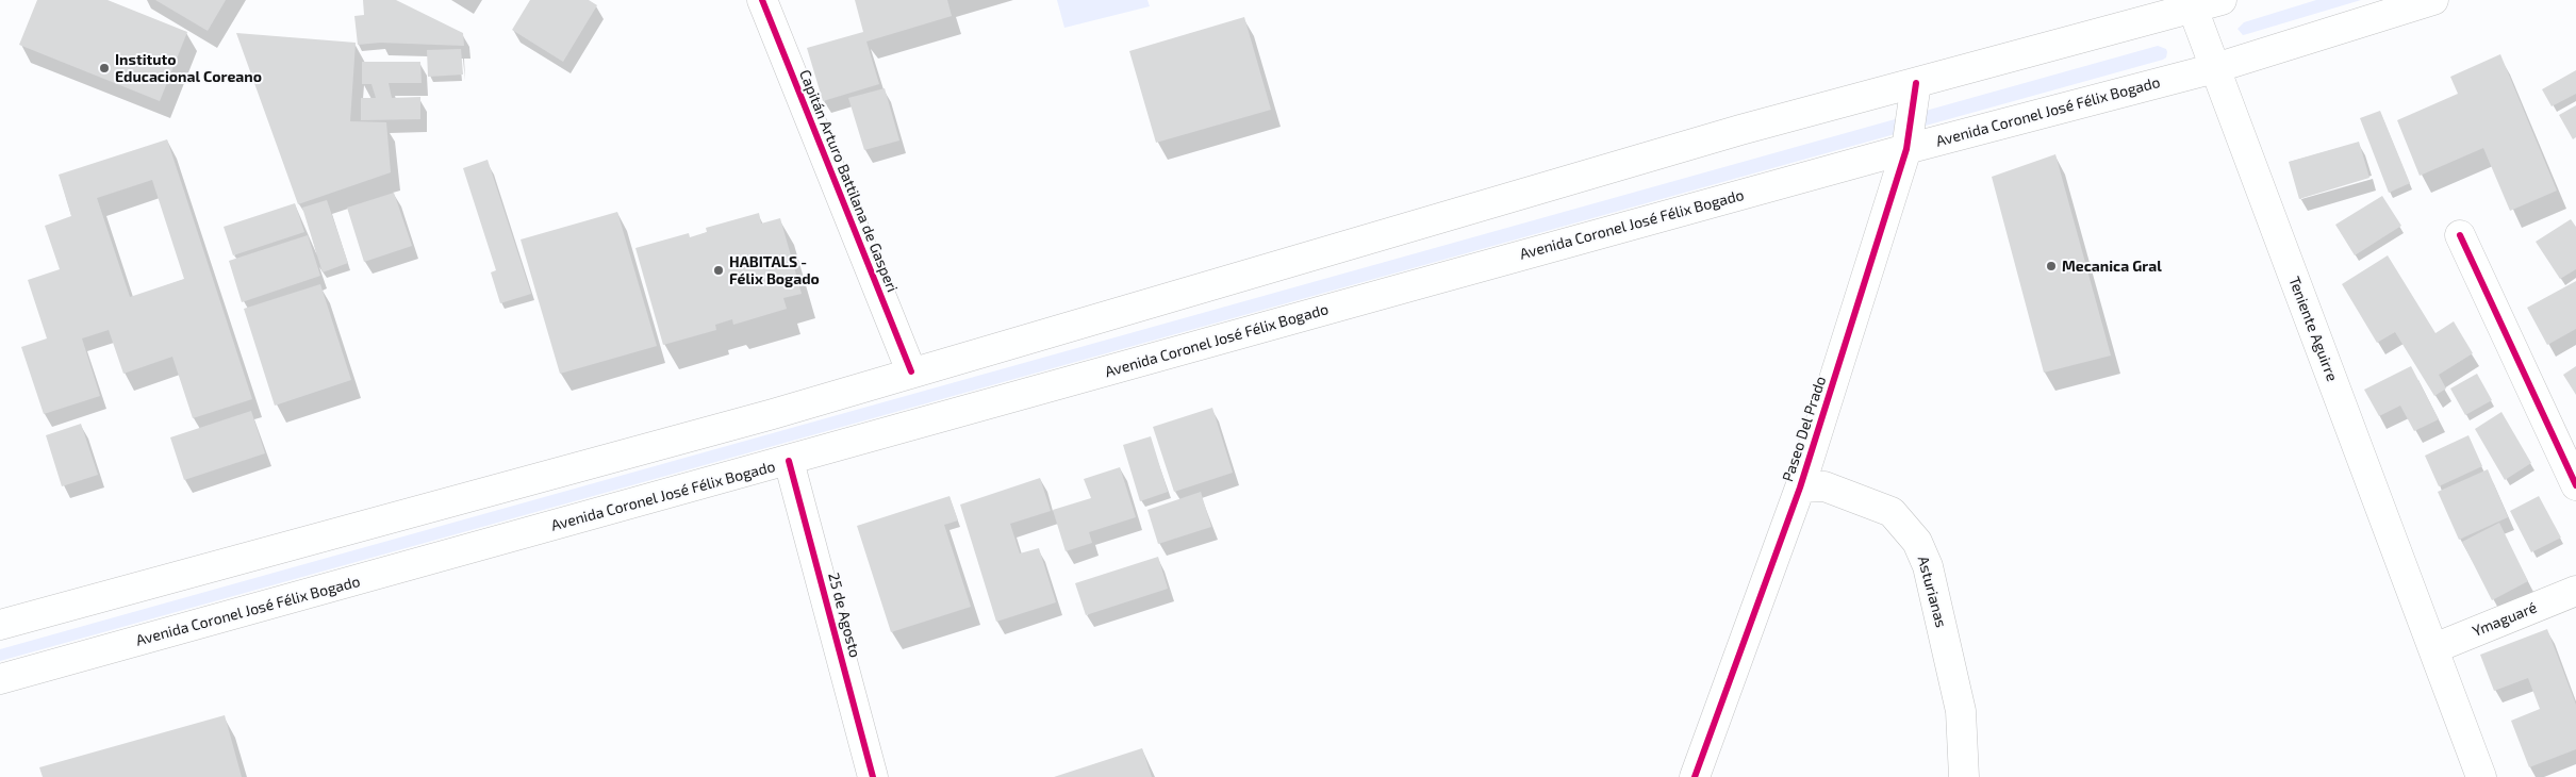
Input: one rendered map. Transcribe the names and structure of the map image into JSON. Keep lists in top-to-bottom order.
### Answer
{
  "streets": {
    "main road": [
      "Avenida Coronel José Félix Bogado",
      "Capitán Arturo Battilana de Gasperi",
      "Teniente Aguirre",
      "Paseo Del Prado",
      "Asturianas",
      "25 de Agosto",
      "Ymaguaré"
    ]
  },
  "crossings": [
    ["Avenida Coronel José Félix Bogado", "Teniente Aguirre"],
    ["Avenida Coronel José Félix Bogado", "Paseo Del Prado"],
    ["Avenida Coronel José Félix Bogado", "25 de Agosto"],
    ["Teniente Aguirre", "Ymaguaré"],
    ["Paseo Del Prado", "Asturianas"]
  ],
  "places": ["Instituto Educacional Coreano", "Mecanica Gral", "HABITALS - Félix Bogado"]
}
